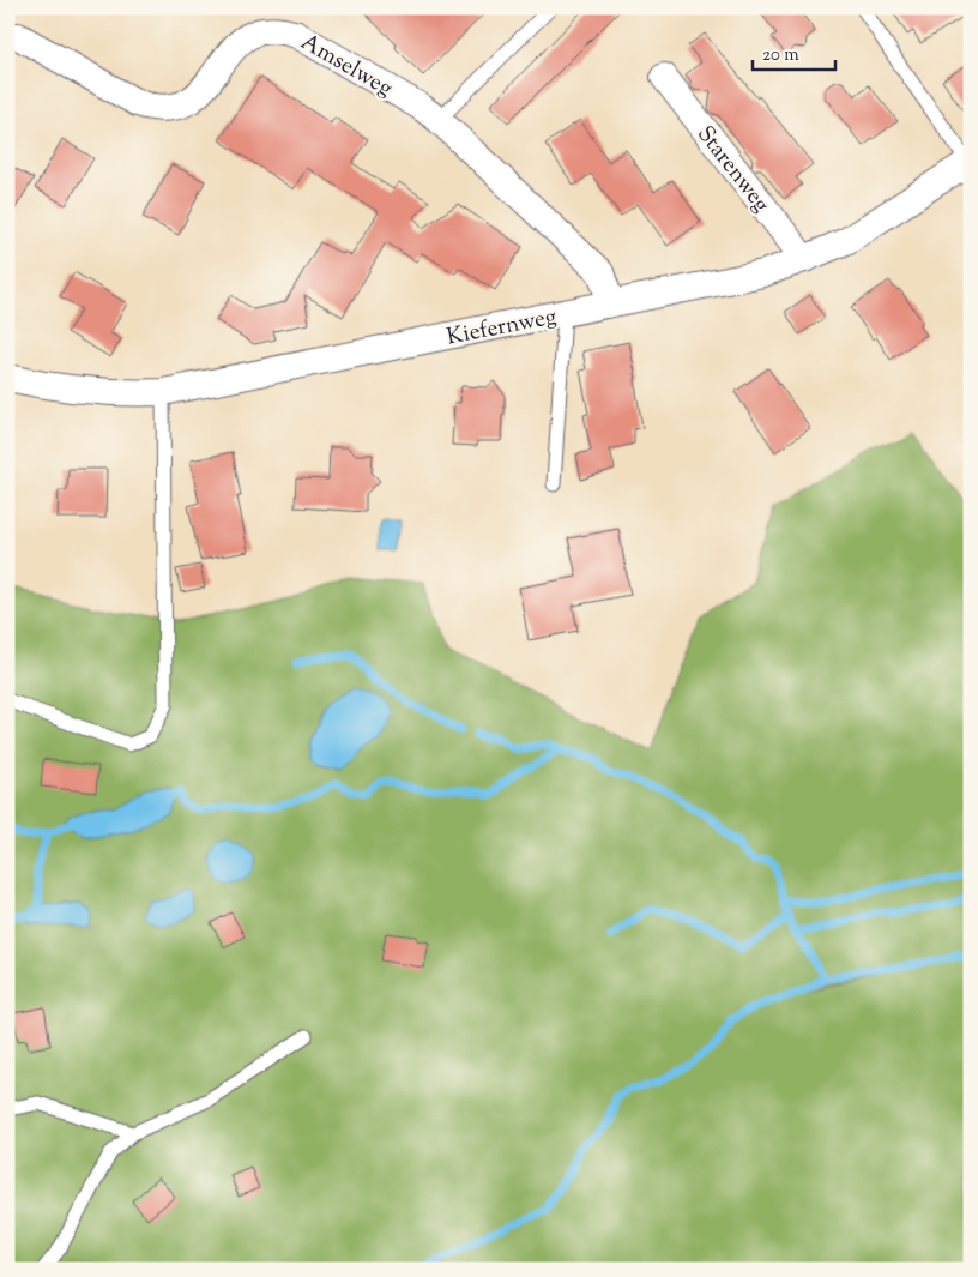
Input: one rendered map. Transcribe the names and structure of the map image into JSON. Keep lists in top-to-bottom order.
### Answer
{
  "streets": {
    "street": ["Amselweg", "Starenweg", "Kiefernweg"]
  },
  "crossings": [
    ["Amselweg", "Kiefernweg"],
    ["Starenweg", "Kiefernweg"]
  ],
  "scale_bar": "20 m"
}
